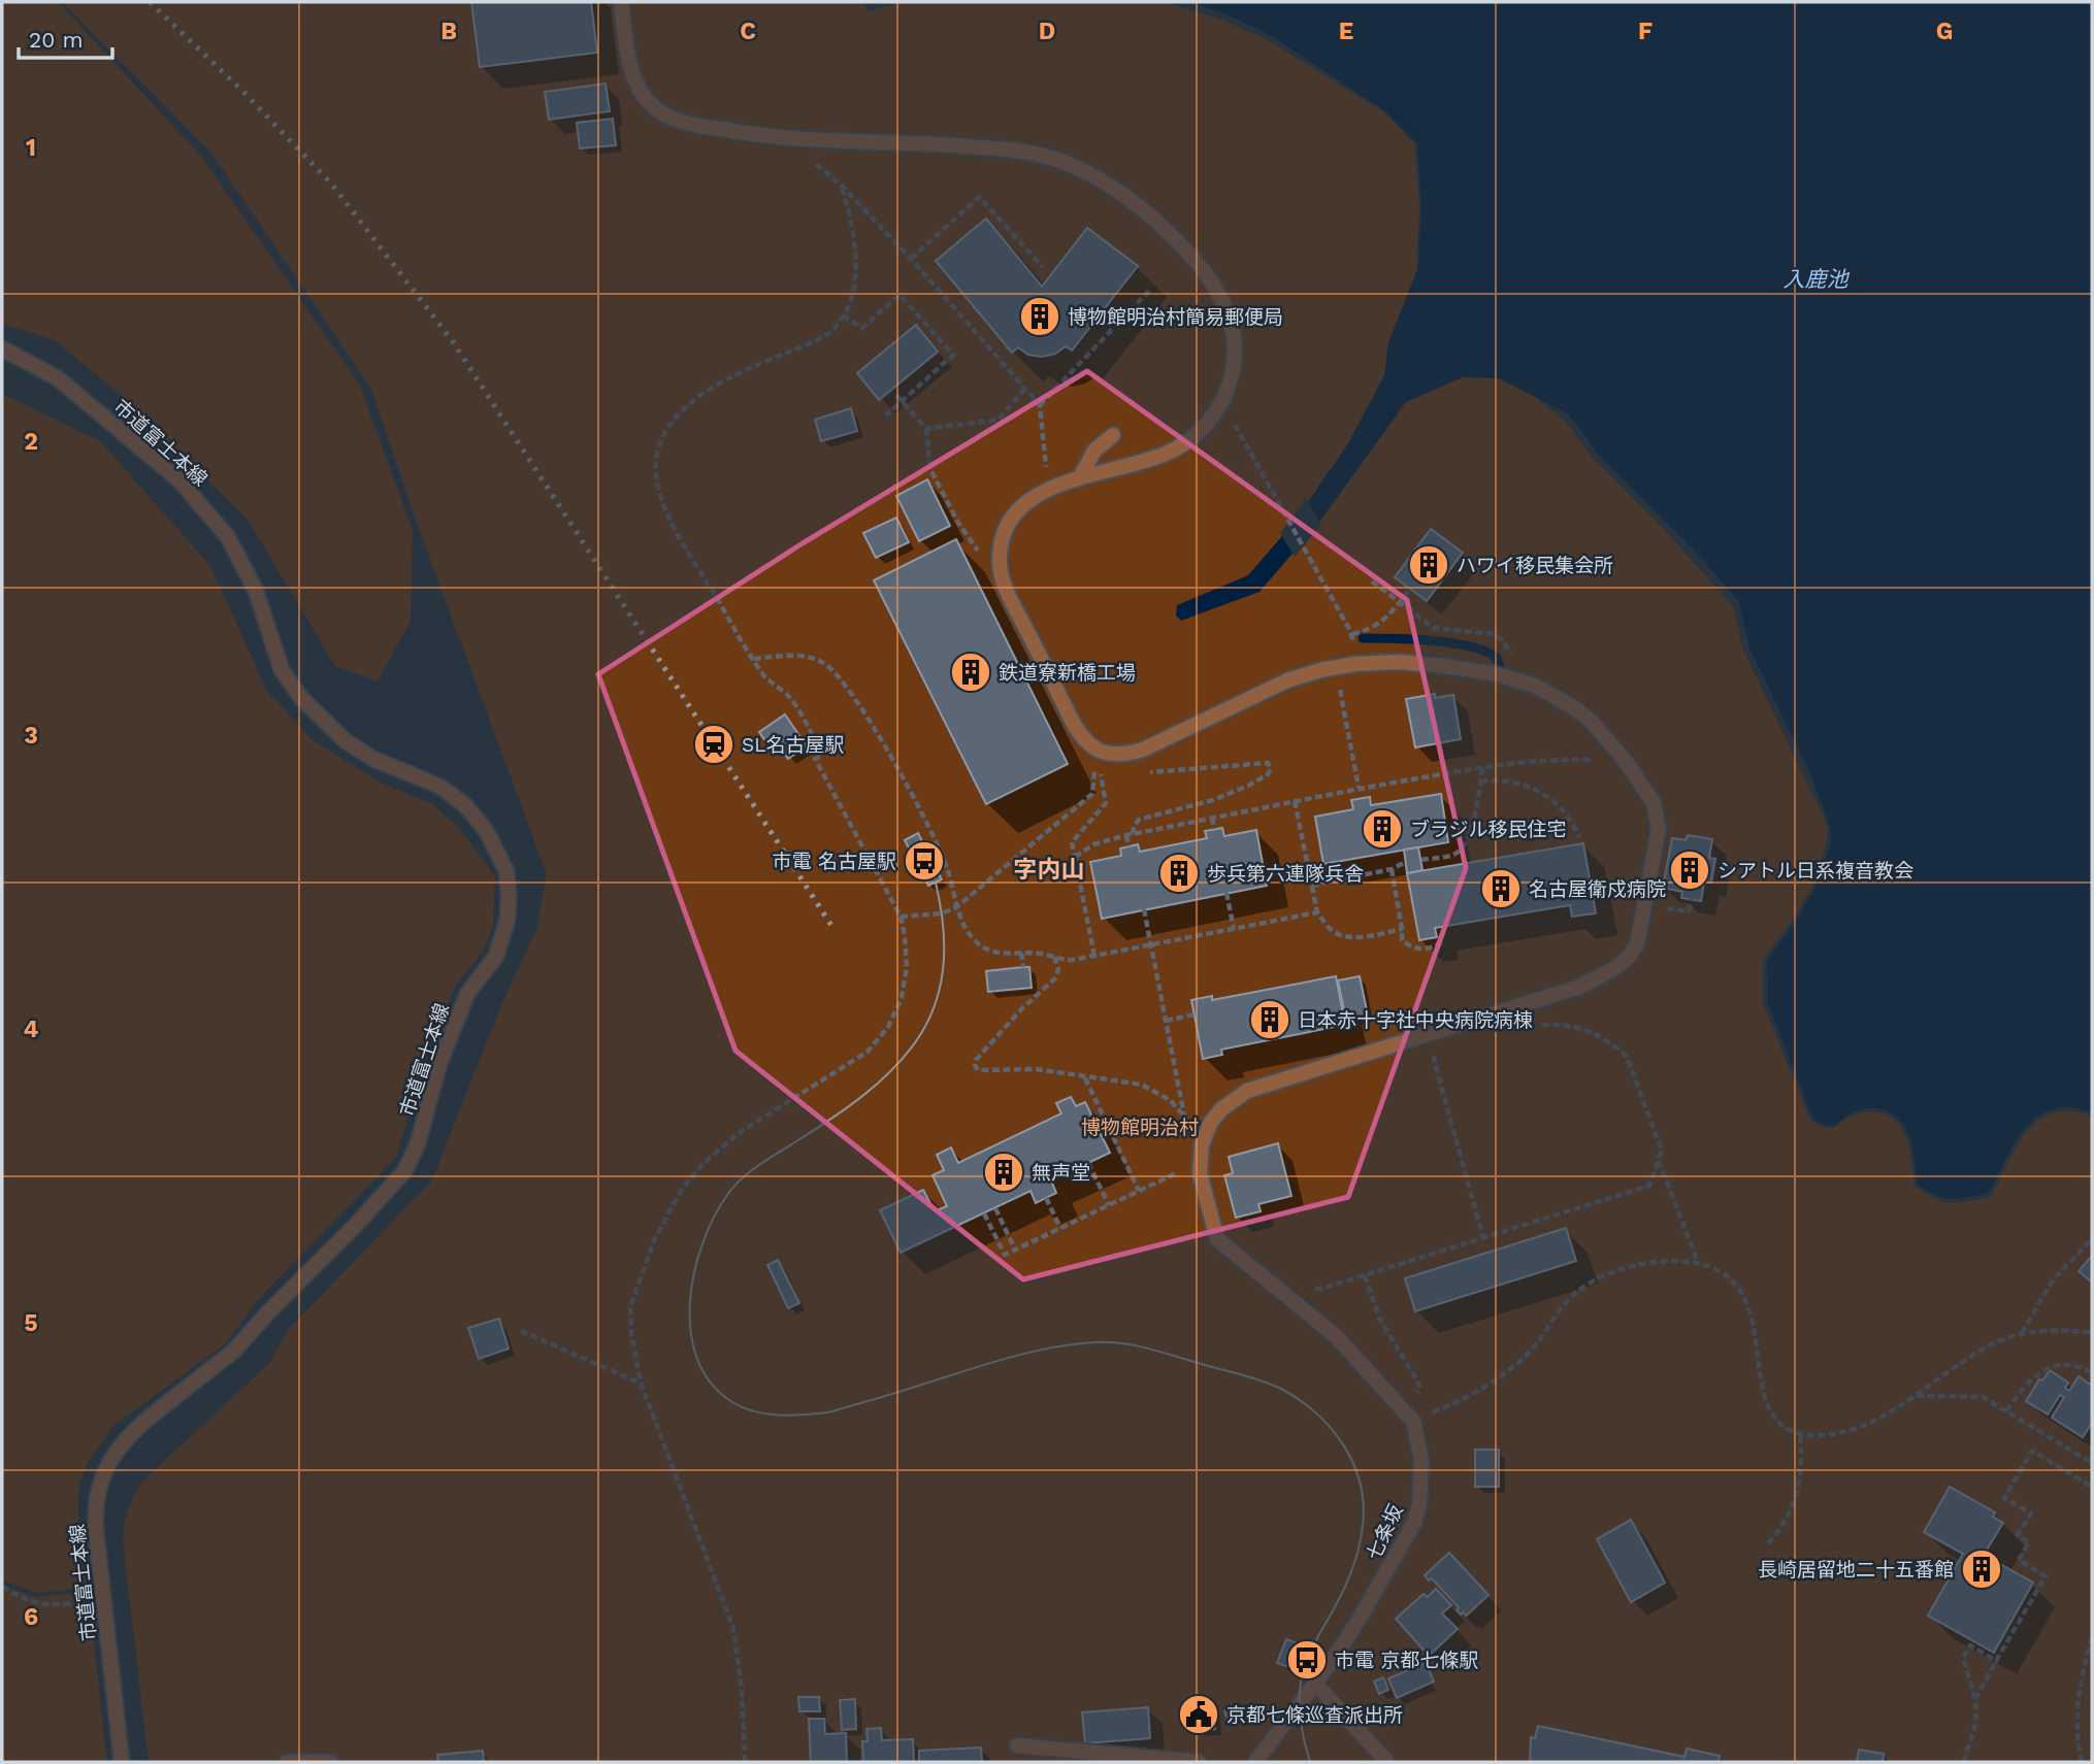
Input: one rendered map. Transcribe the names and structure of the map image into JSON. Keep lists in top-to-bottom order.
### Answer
{
  "streets": {
    "street": ["市道富士本線", "七条坂"]
  },
  "districts": ["字内山"],
  "water": ["入鹿池"],
  "parks": ["博物館明治村"],
  "places": {
    "building": [
      "博物館明治村簡易郵便局",
      "ハワイ移民集会所",
      "鉄道寮新橋工場",
      "ブラジル移民住宅",
      "シアトル日系複音教会",
      "歩兵第六連隊兵舎",
      "名古屋衛戍病院",
      "日本赤十字社中央病院病棟",
      "無声堂",
      "長崎居留地二十五番館"
    ],
    "station": ["SL名古屋駅"],
    "bus stop": ["市電 名古屋駅", "市電 京都七條駅"],
    "public building": ["京都七條巡査派出所"]
  },
  "scale_bar": "20 m",
  "grid": {
    "columns": [
      "B",
      "C",
      "D",
      "E",
      "F",
      "G"
    ],
    "rows": [
      "1",
      "2",
      "3",
      "4",
      "5",
      "6"
    ]
  }
}
